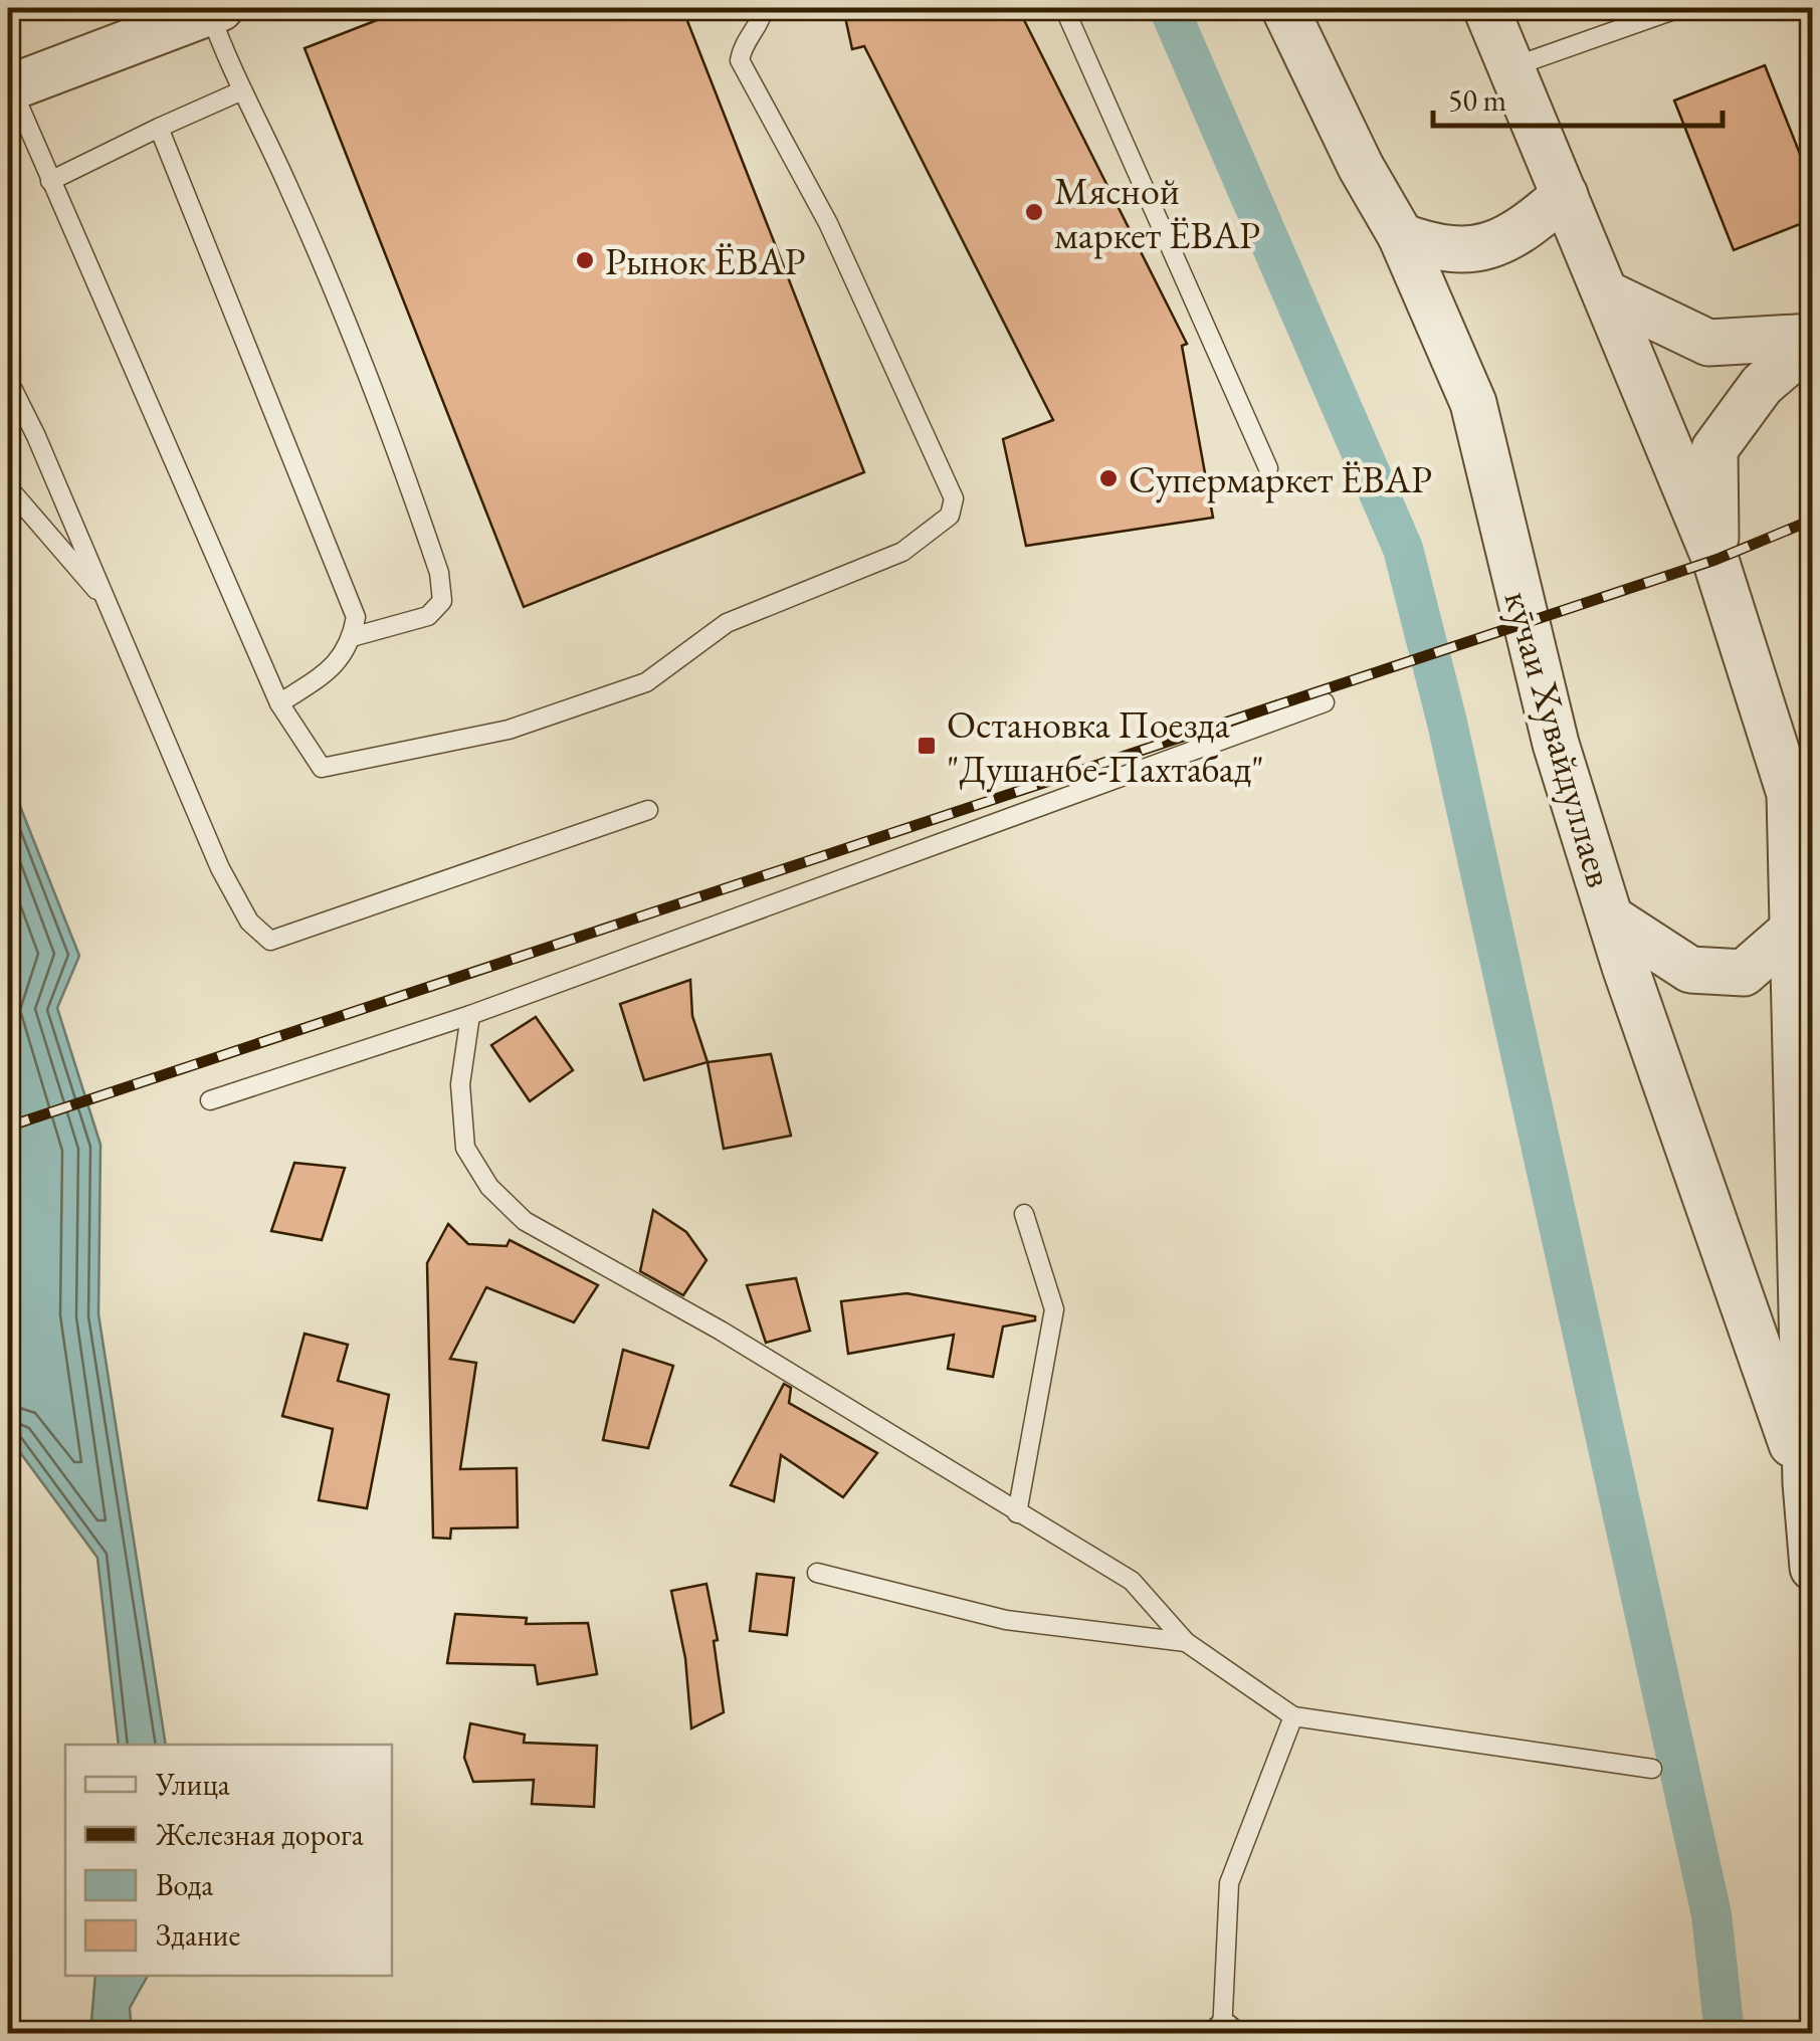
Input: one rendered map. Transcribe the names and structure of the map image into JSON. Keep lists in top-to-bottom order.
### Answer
{
  "streets": {
    "street": ["кӯчаи Хувайдуллаев"]
  },
  "places": {
    "other": ["Мясной маркет ЁВАР", "Рынок ЁВАР", "Супермаркет ЁВАР"],
    "transit": ["Остановка Поезда \"Душанбе-Пахтабад\""]
  },
  "legend": [
    "Улица",
    "Железная дорога",
    "Вода",
    "Здание"
  ],
  "scale_bar": "50 m"
}
